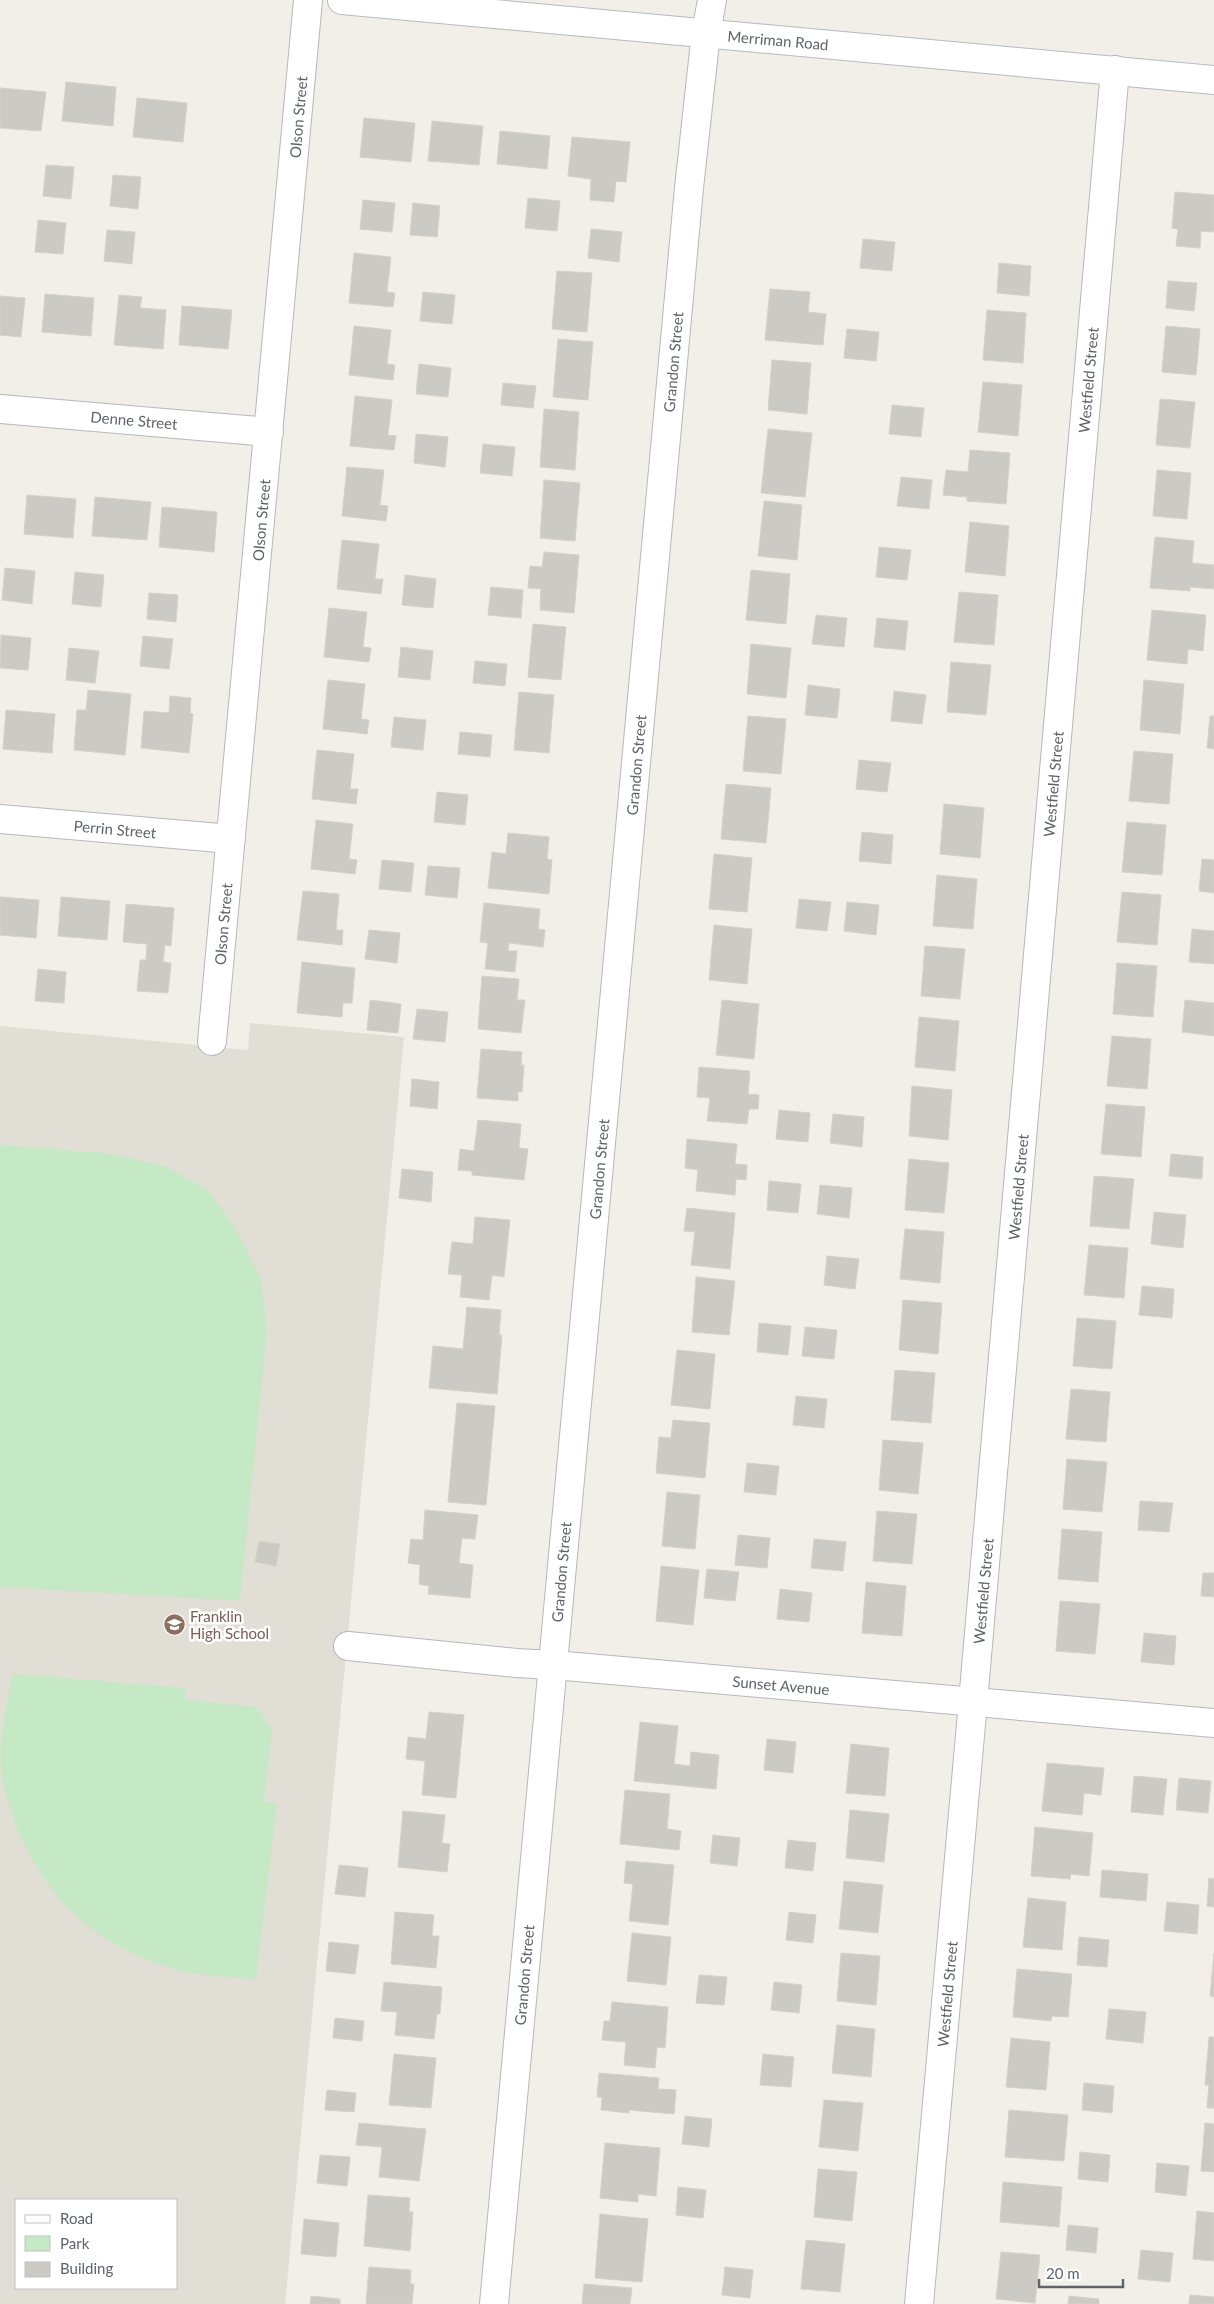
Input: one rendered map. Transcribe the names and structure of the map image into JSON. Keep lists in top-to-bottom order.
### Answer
{
  "streets": {
    "street": [
      "Merriman Road",
      "Olson Street",
      "Grandon Street",
      "Westfield Street",
      "Denne Street",
      "Perrin Street",
      "Sunset Avenue"
    ]
  },
  "crossings": [
    ["Merriman Road", "Grandon Street"],
    ["Merriman Road", "Westfield Street"],
    ["Olson Street", "Denne Street"],
    ["Olson Street", "Perrin Street"],
    ["Grandon Street", "Sunset Avenue"],
    ["Westfield Street", "Sunset Avenue"]
  ],
  "places": {
    "school or university": ["Franklin High School"]
  },
  "legend": ["Road", "Park", "Building"],
  "scale_bar": "20 m"
}
